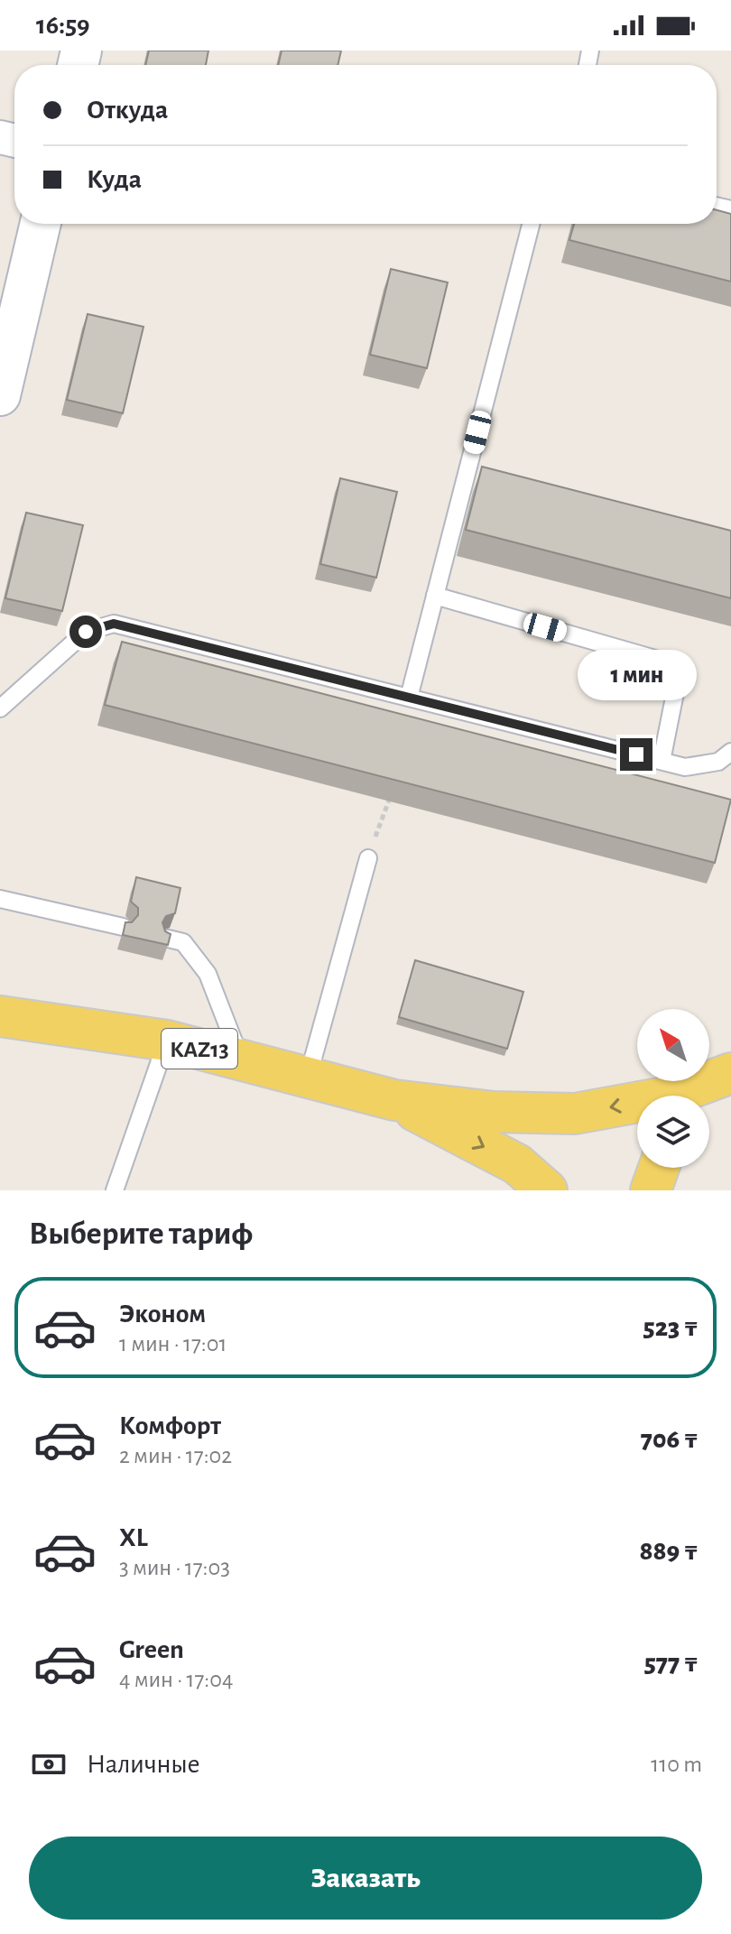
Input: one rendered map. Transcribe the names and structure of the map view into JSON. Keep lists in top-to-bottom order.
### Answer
{
  "streets": {
    "main road": ["KAZ13"]
  },
  "north": "top left",
  "page": {
    "status": "16:59",
    "banner": ["Откуда", "Куда"],
    "bubble": "1 мин",
    "heading": "Выберите тариф",
    "list": [
      {
        "name": "Эконом",
        "note": "1 мин · 17:01",
        "value": "523 ₸"
      },
      {
        "name": "Комфорт",
        "note": "2 мин · 17:02",
        "value": "706 ₸"
      },
      {
        "name": "XL",
        "note": "3 мин · 17:03",
        "value": "889 ₸"
      },
      {
        "name": "Green",
        "note": "4 мин · 17:04",
        "value": "577 ₸"
      }
    ],
    "pay": ["Наличные", "110 m"],
    "buttons": "Заказать"
  }
}
